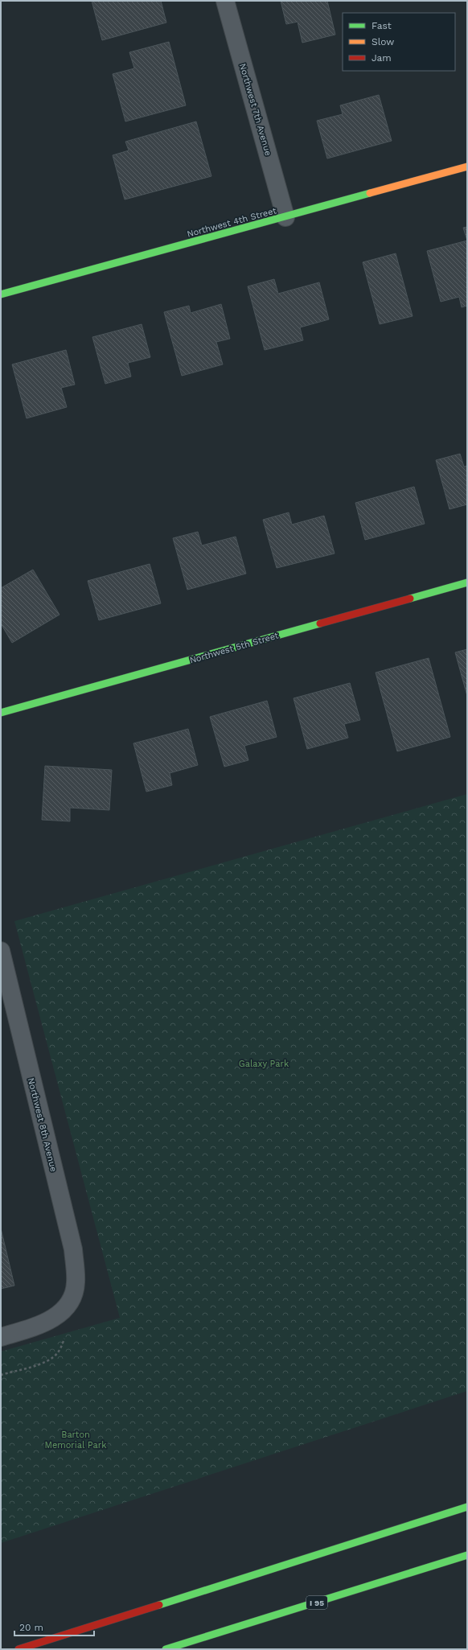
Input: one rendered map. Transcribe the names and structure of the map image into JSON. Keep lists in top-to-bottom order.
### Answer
{
  "streets": {
    "main road": ["Northwest 4th Street", "Northwest 5th Street", "I 95"],
    "street": ["Northwest 7th Avenue", "Northwest 8th Avenue"]
  },
  "crossings": [
    ["Northwest 7th Avenue", "Northwest 4th Street"]
  ],
  "parks": ["Galaxy Park", "Barton Memorial Park"],
  "legend": ["Fast", "Slow", "Jam"],
  "scale_bar": "20 m"
}
